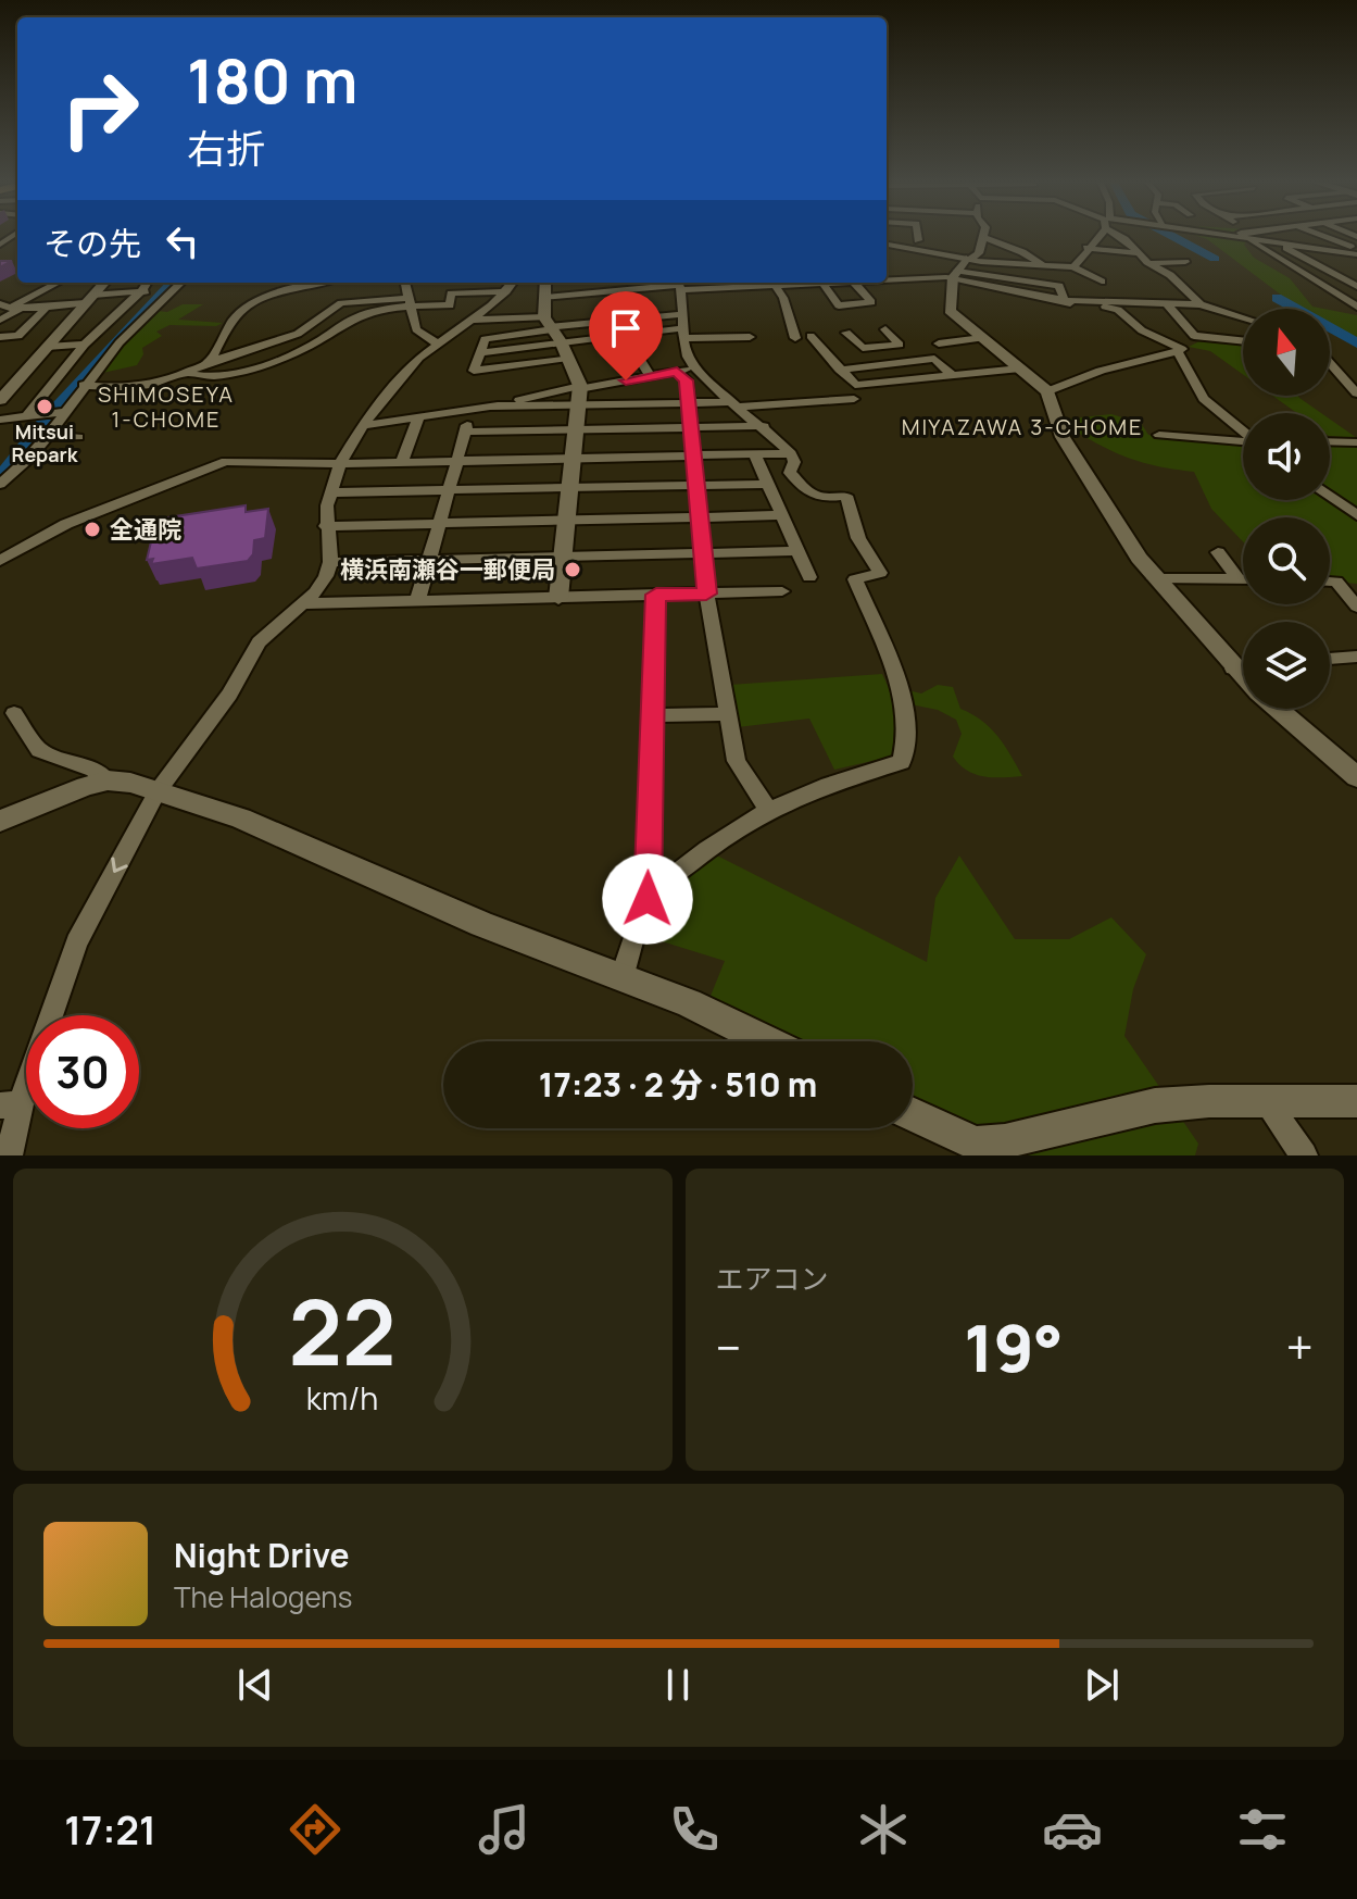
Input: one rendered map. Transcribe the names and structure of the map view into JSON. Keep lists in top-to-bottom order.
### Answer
{
  "districts": ["SHIMOSEYA 1-CHOME", "MIYAZAWA 3-CHOME"],
  "places": ["Mitsui Repark", "全通院", "横浜南瀬谷一郵便局"],
  "north": "top",
  "page": {
    "turn": ["180 m", "右折"],
    "then": "その先",
    "limit": "30",
    "trip": "17:23 · 2 分 · 510 m",
    "tile": "エアコン",
    "heat": ["−", "19°", "+"],
    "song": ["Night Drive", "The Halogens"],
    "tabs": "17:21",
    "gauge": ["22", "km/h"]
  }
}
